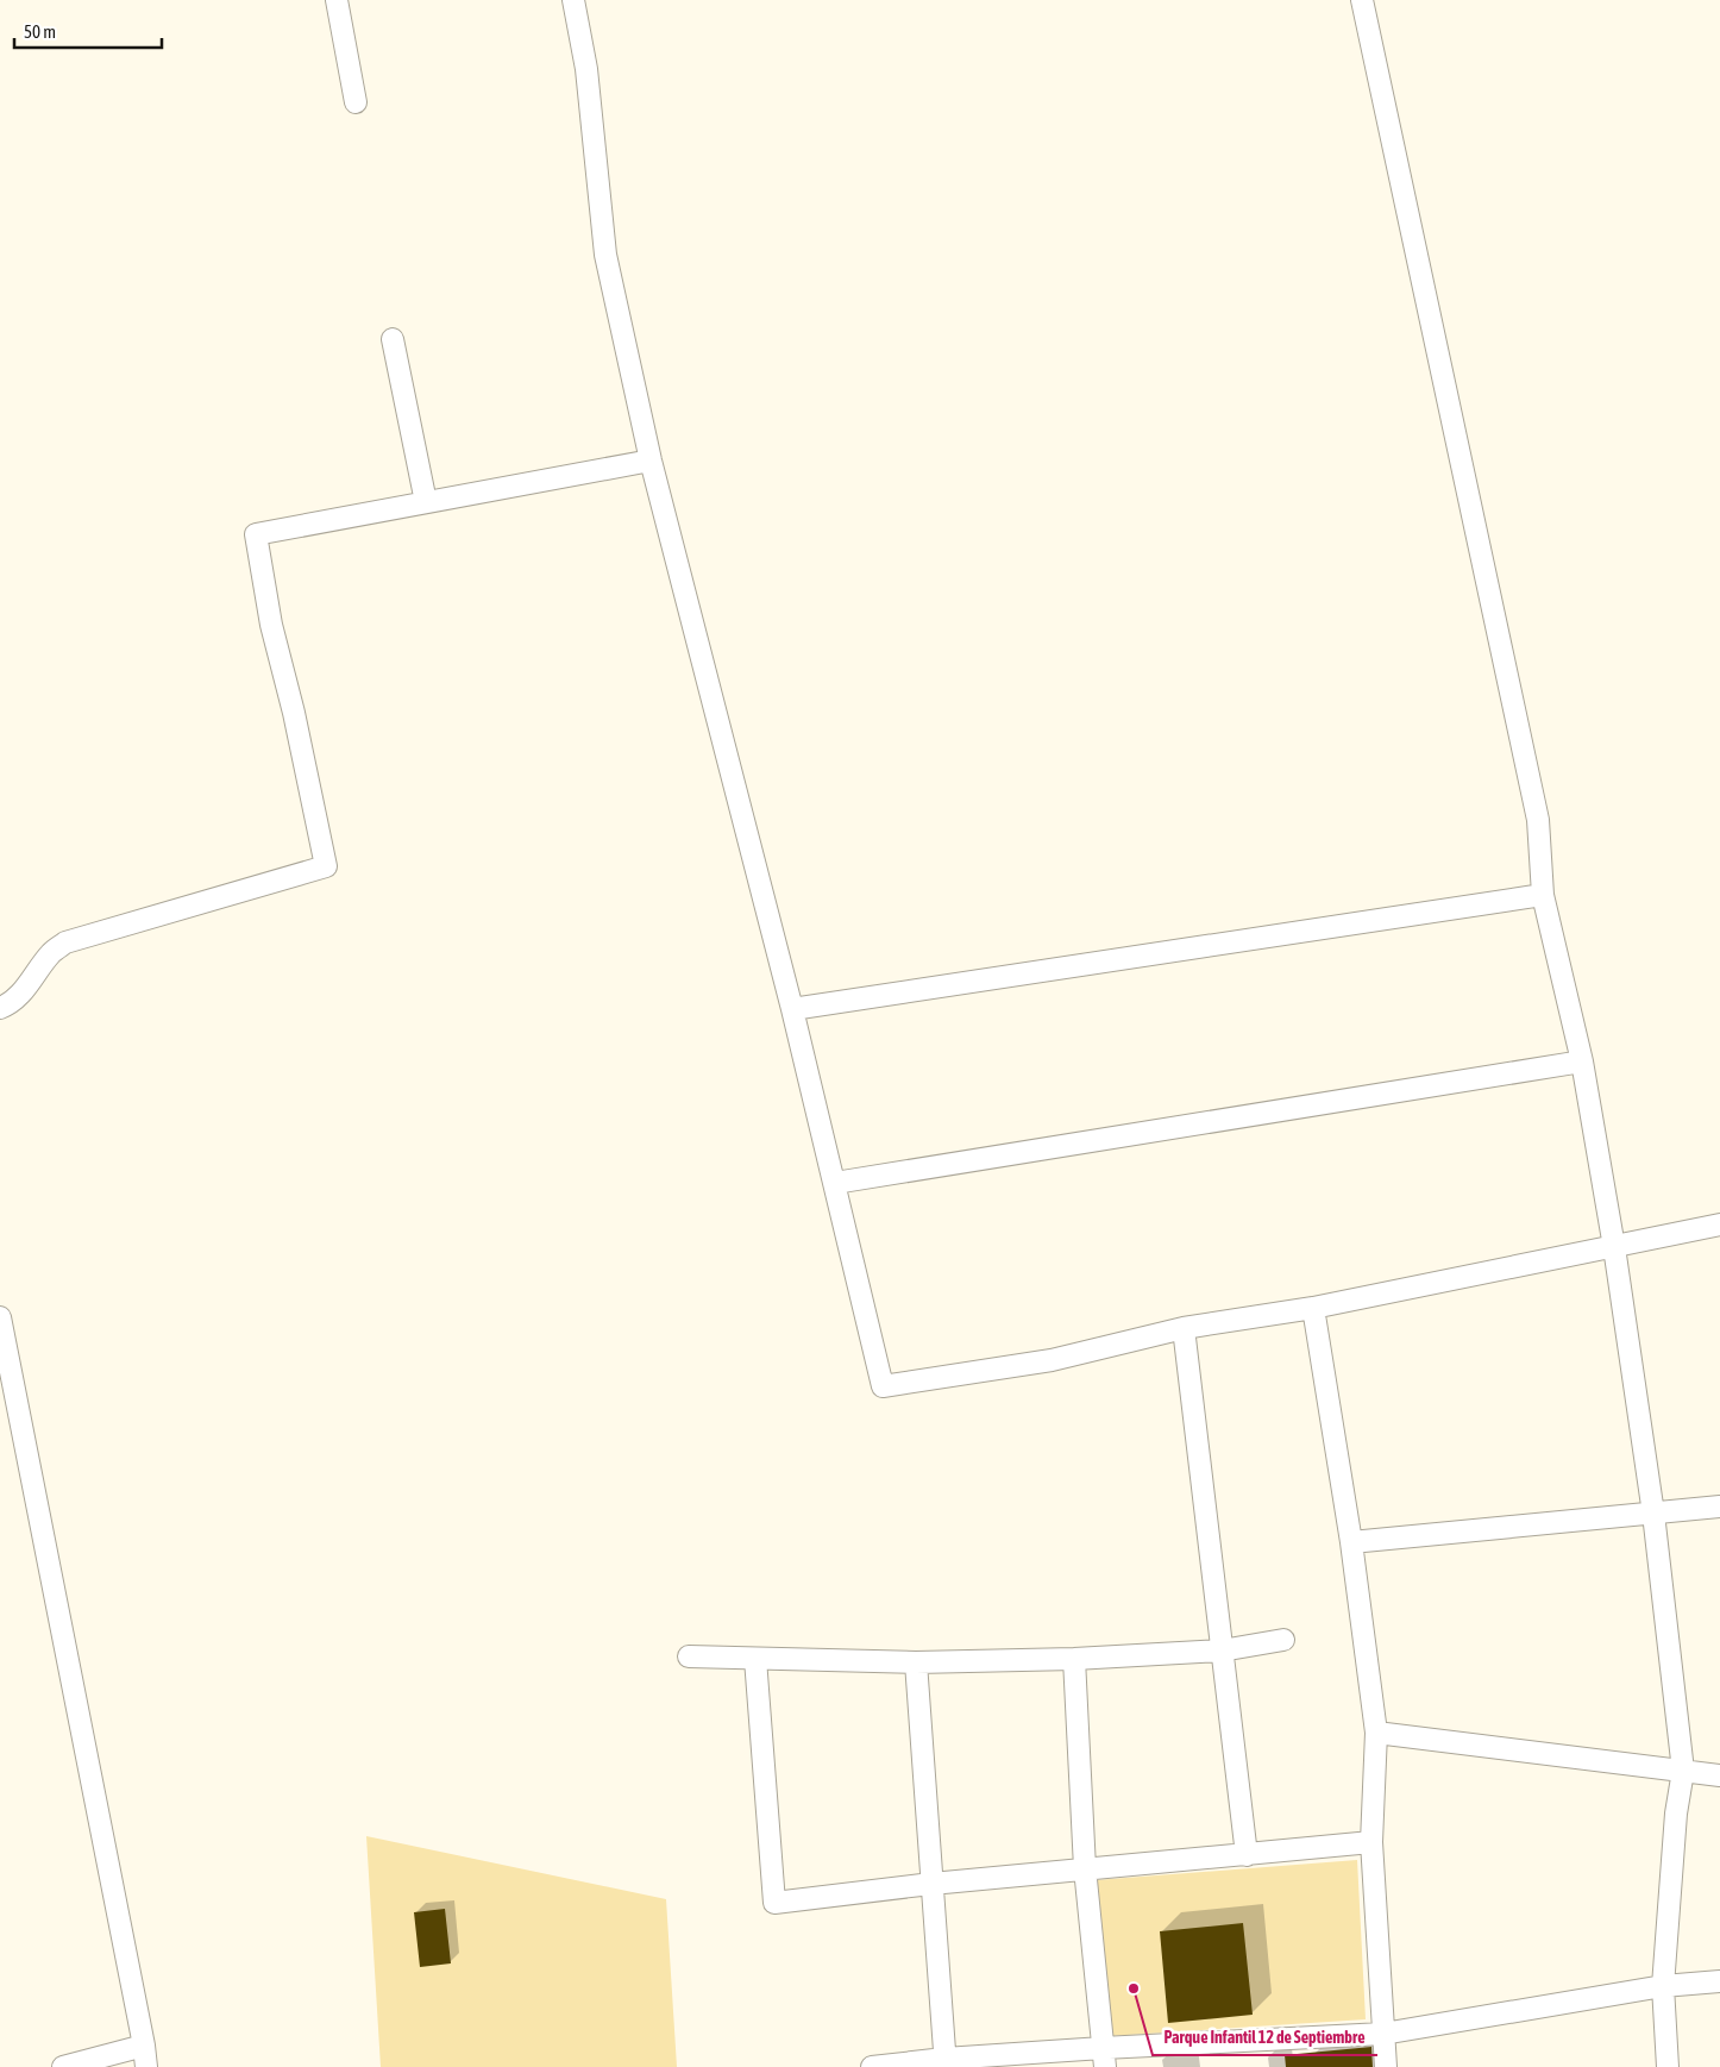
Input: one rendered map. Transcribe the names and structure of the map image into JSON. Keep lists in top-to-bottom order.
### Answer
{
  "places": ["Parque Infantil 12 de Septiembre"],
  "scale_bar": "50 m"
}
